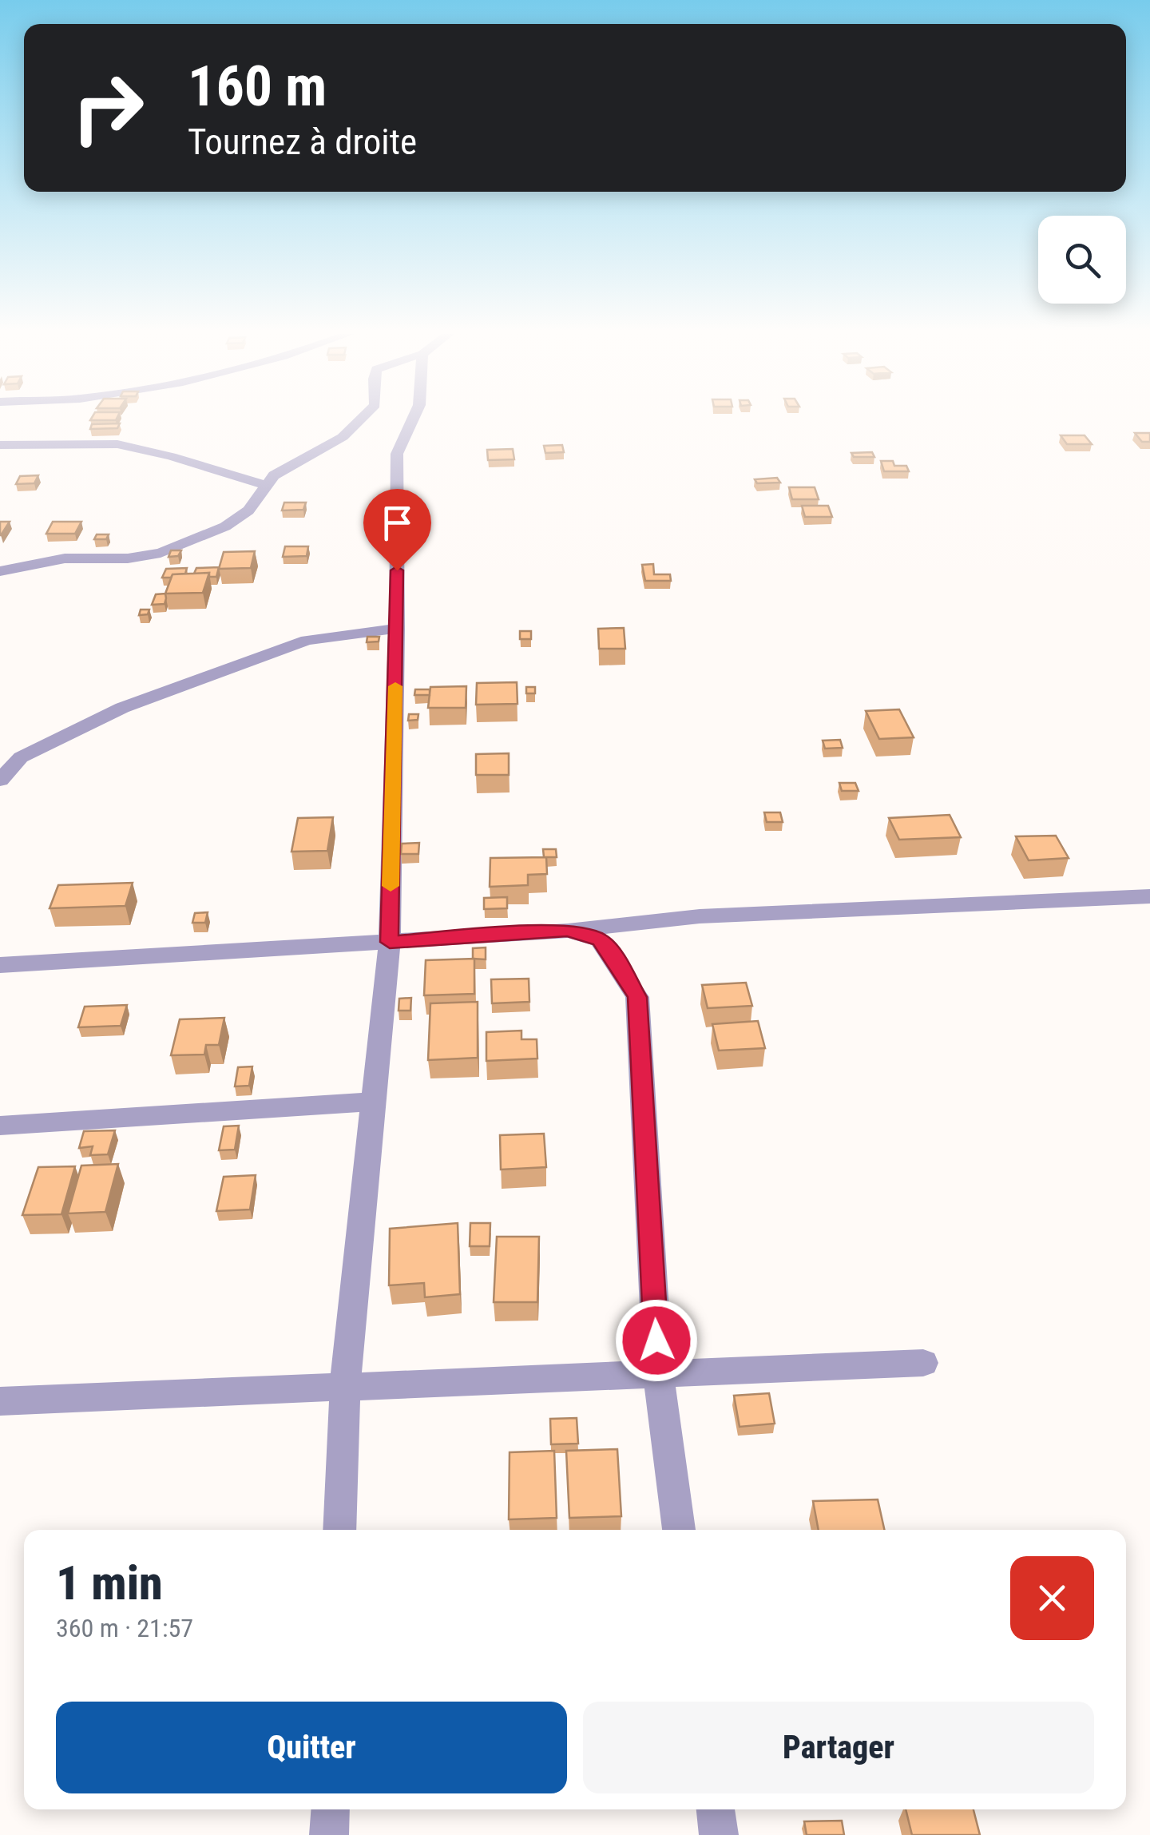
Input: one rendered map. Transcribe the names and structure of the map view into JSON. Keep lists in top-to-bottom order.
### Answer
{
  "page": {
    "turn": ["160 m", "Tournez à droite"],
    "heading": ["1 min", "360 m · 21:57"],
    "buttons": ["Quitter", "Partager"]
  }
}
